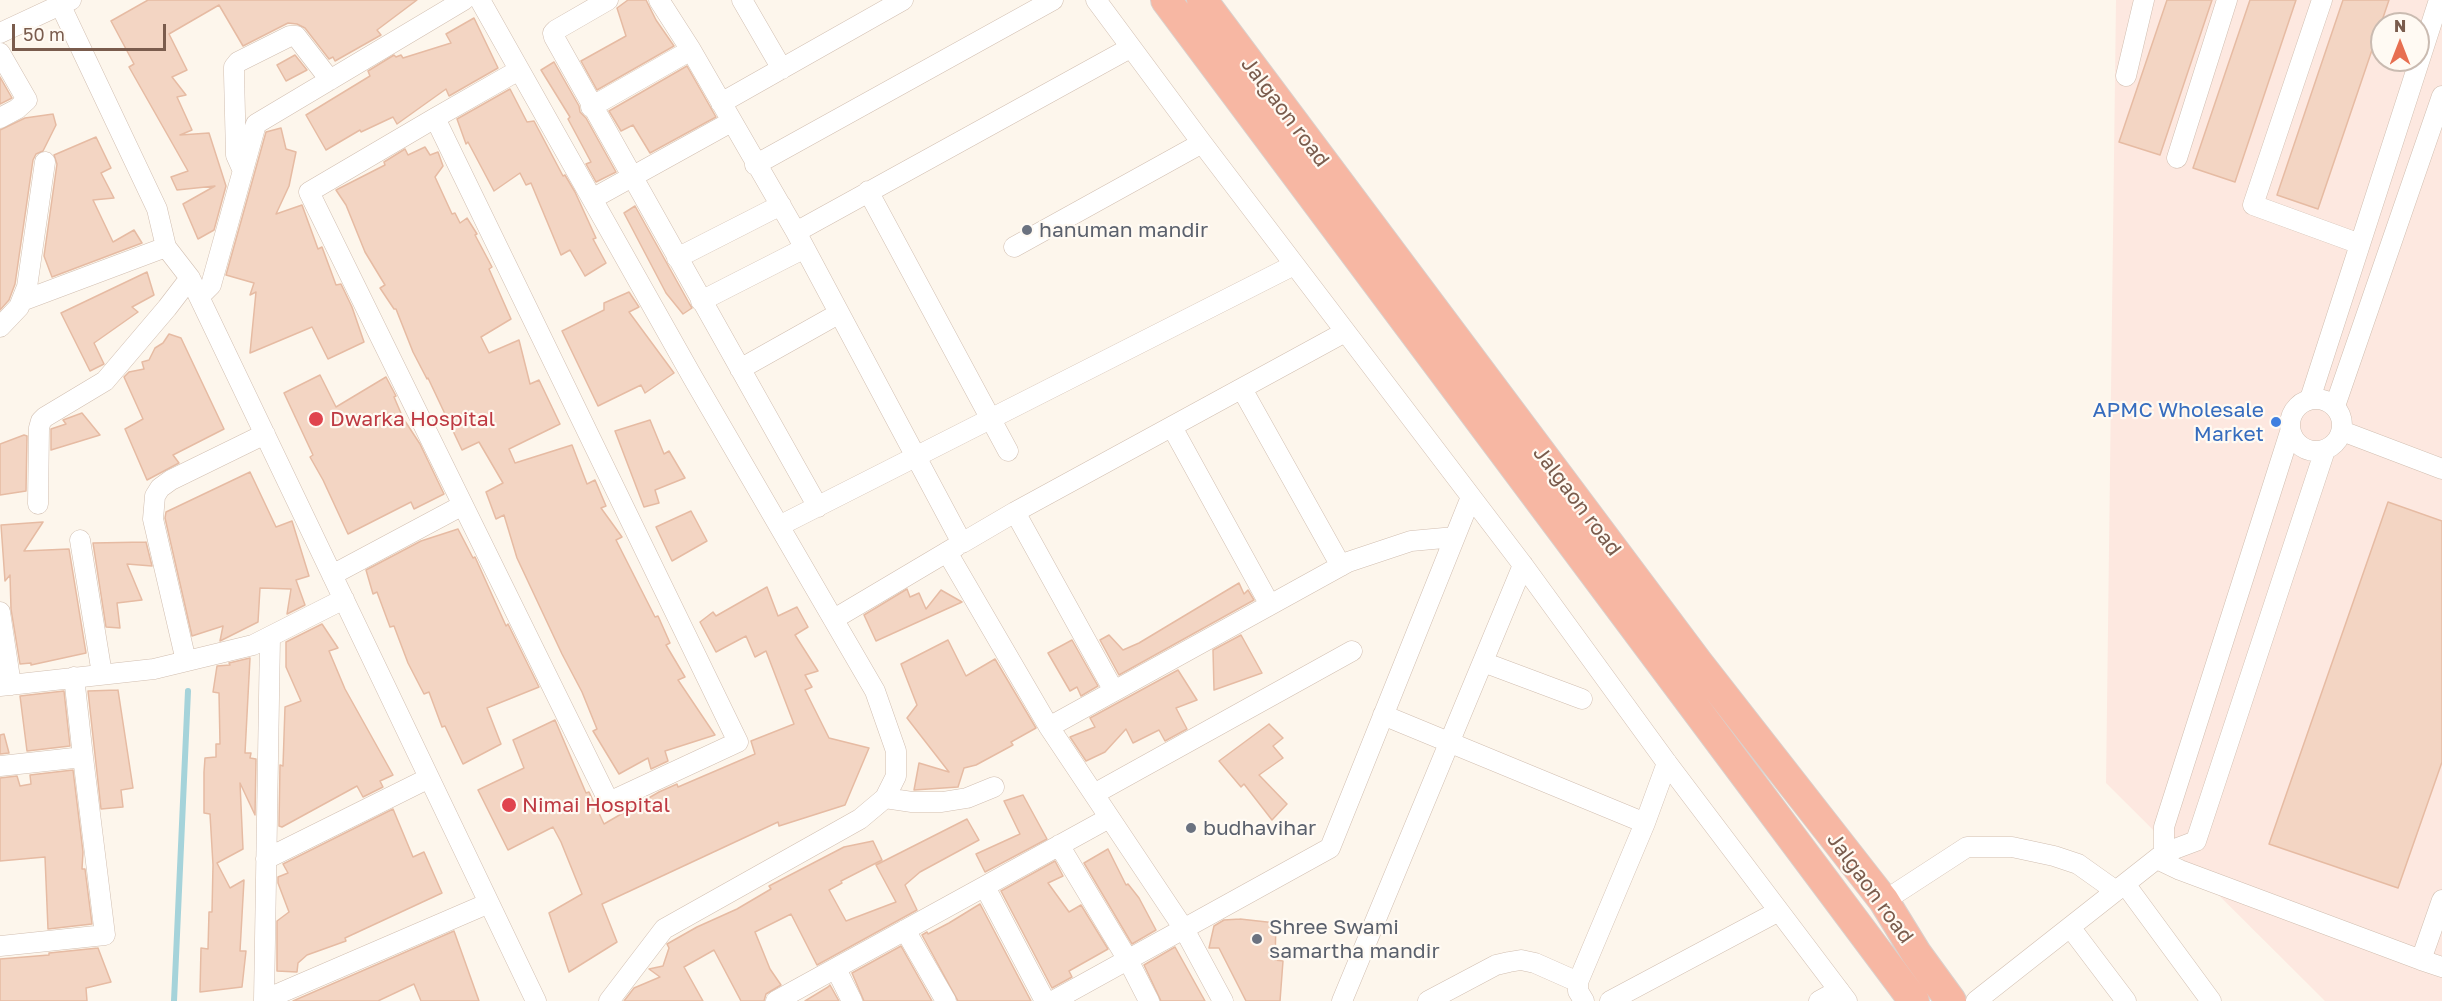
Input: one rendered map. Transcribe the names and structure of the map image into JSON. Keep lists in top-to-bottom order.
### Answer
{
  "streets": {
    "highway": ["Jalgaon road"]
  },
  "places": [
    "hanuman mandir",
    "Dwarka Hospital",
    "APMC Wholesale Market",
    "Nimai Hospital",
    "budhavihar",
    "Shree Swami samartha mandir"
  ],
  "scale_bar": "50 m",
  "north": "top"
}
